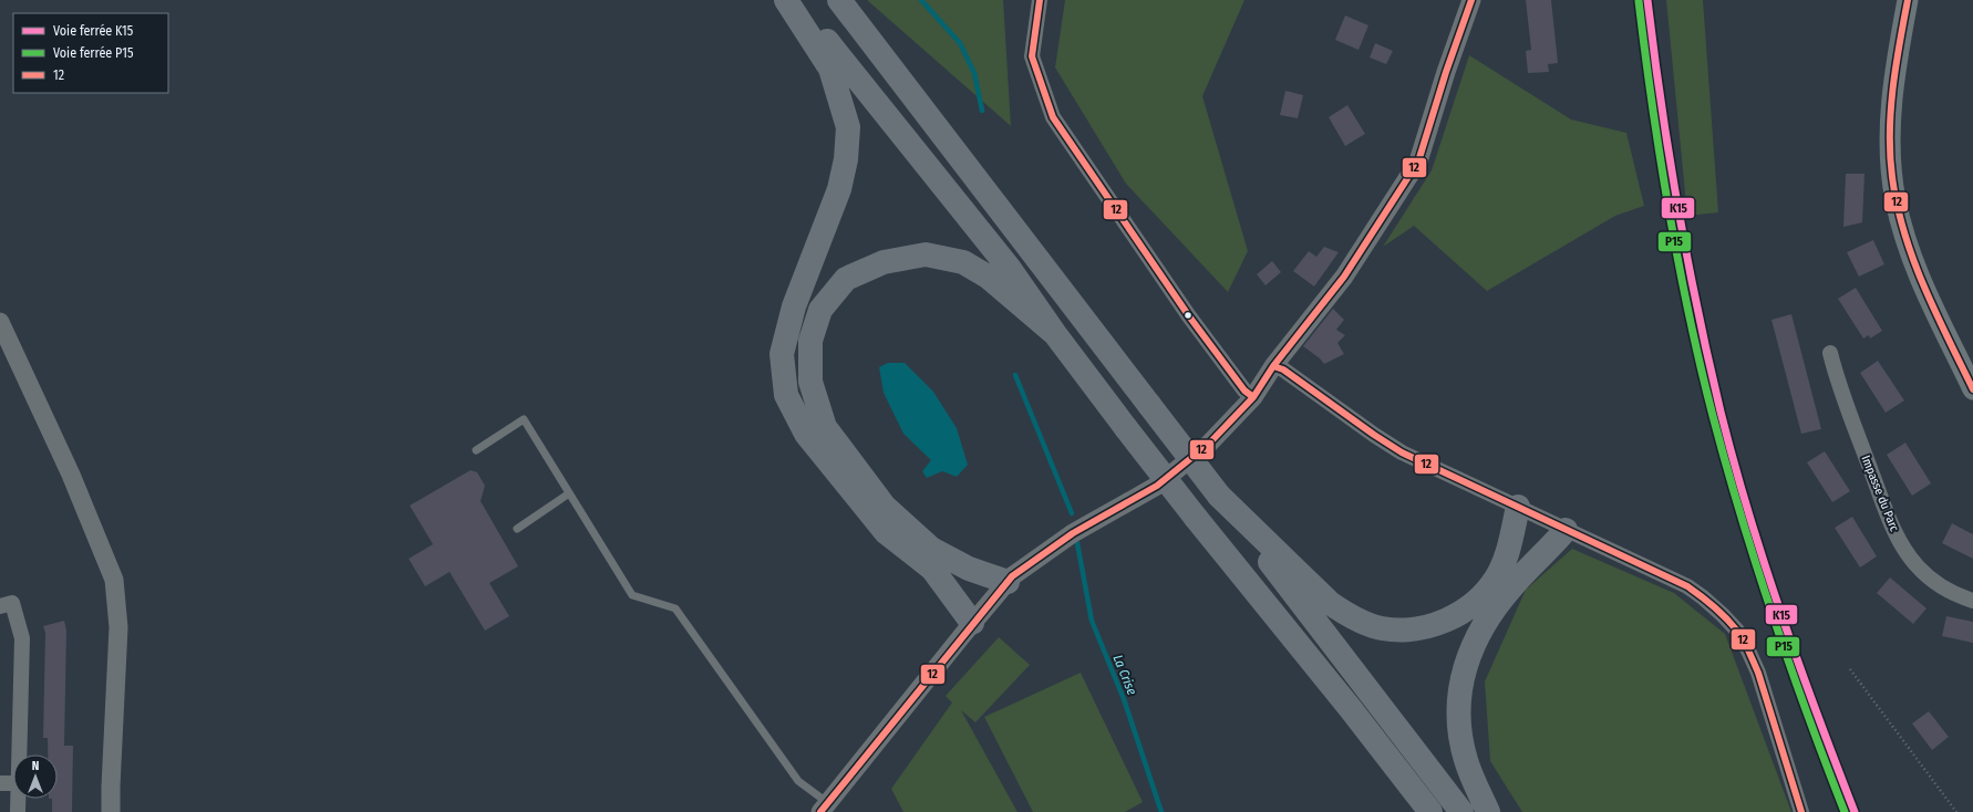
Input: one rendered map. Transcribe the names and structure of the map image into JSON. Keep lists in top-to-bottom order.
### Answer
{
  "streets": {
    "street": ["Impasse du Parc"]
  },
  "water": ["La Crise"],
  "lines": ["rail line K15", "transit line 12", "rail line P15"],
  "legend": ["Voie ferrée K15", "Voie ferrée P15", "12"],
  "north": "top"
}
